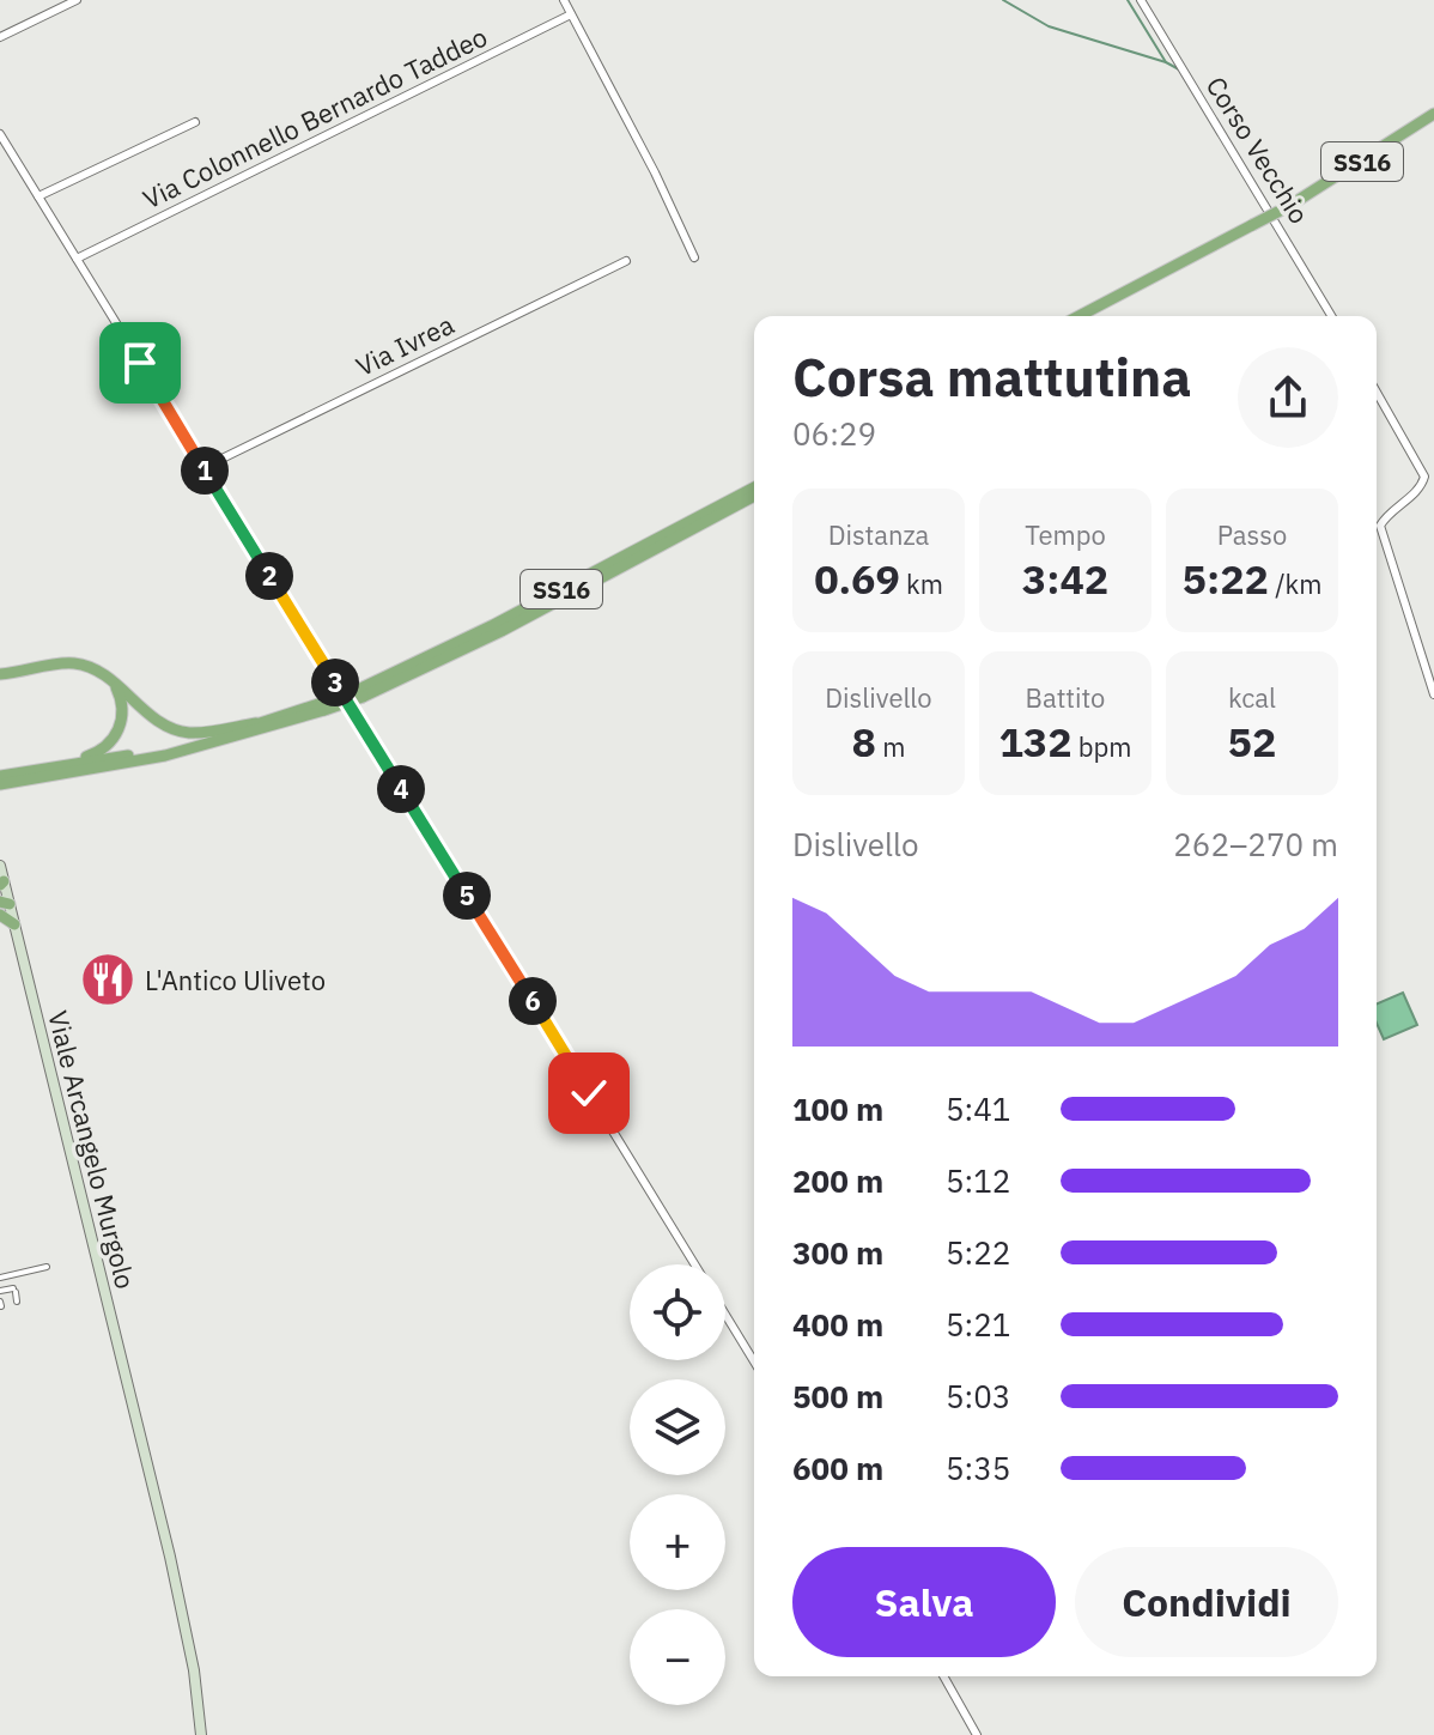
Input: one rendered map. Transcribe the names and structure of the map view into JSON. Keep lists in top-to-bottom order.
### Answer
{
  "streets": {
    "highway": ["SS16"],
    "main road": ["Viale Arcangelo Murgolo"],
    "street": ["Via Colonnello Bernardo Taddeo", "Corso Vecchio", "Via Ivrea"]
  },
  "places": {
    "restaurant": ["L'Antico Uliveto"]
  },
  "page": {
    "heading": ["Corsa mattutina", "06:29"],
    "pins": [
      "1",
      "2",
      "3",
      "4",
      "5",
      "6"
    ],
    "stats": [
      ["Distanza", "0.69 km"],
      ["Tempo", "3:42"],
      ["Passo", "5:22 /km"],
      ["Dislivello", "8 m"],
      ["Battito", "132 bpm"],
      ["kcal", "52"]
    ],
    "chart": ["Dislivello", "262–270 m"],
    "list": [
      {
        "name": "100 m",
        "note": "5:41"
      },
      {
        "name": "200 m",
        "note": "5:12"
      },
      {
        "name": "300 m",
        "note": "5:22"
      },
      {
        "name": "400 m",
        "note": "5:21"
      },
      {
        "name": "500 m",
        "note": "5:03"
      },
      {
        "name": "600 m",
        "note": "5:35"
      }
    ],
    "map_buttons": ["+", "−"],
    "buttons": ["Salva", "Condividi"]
  }
}
